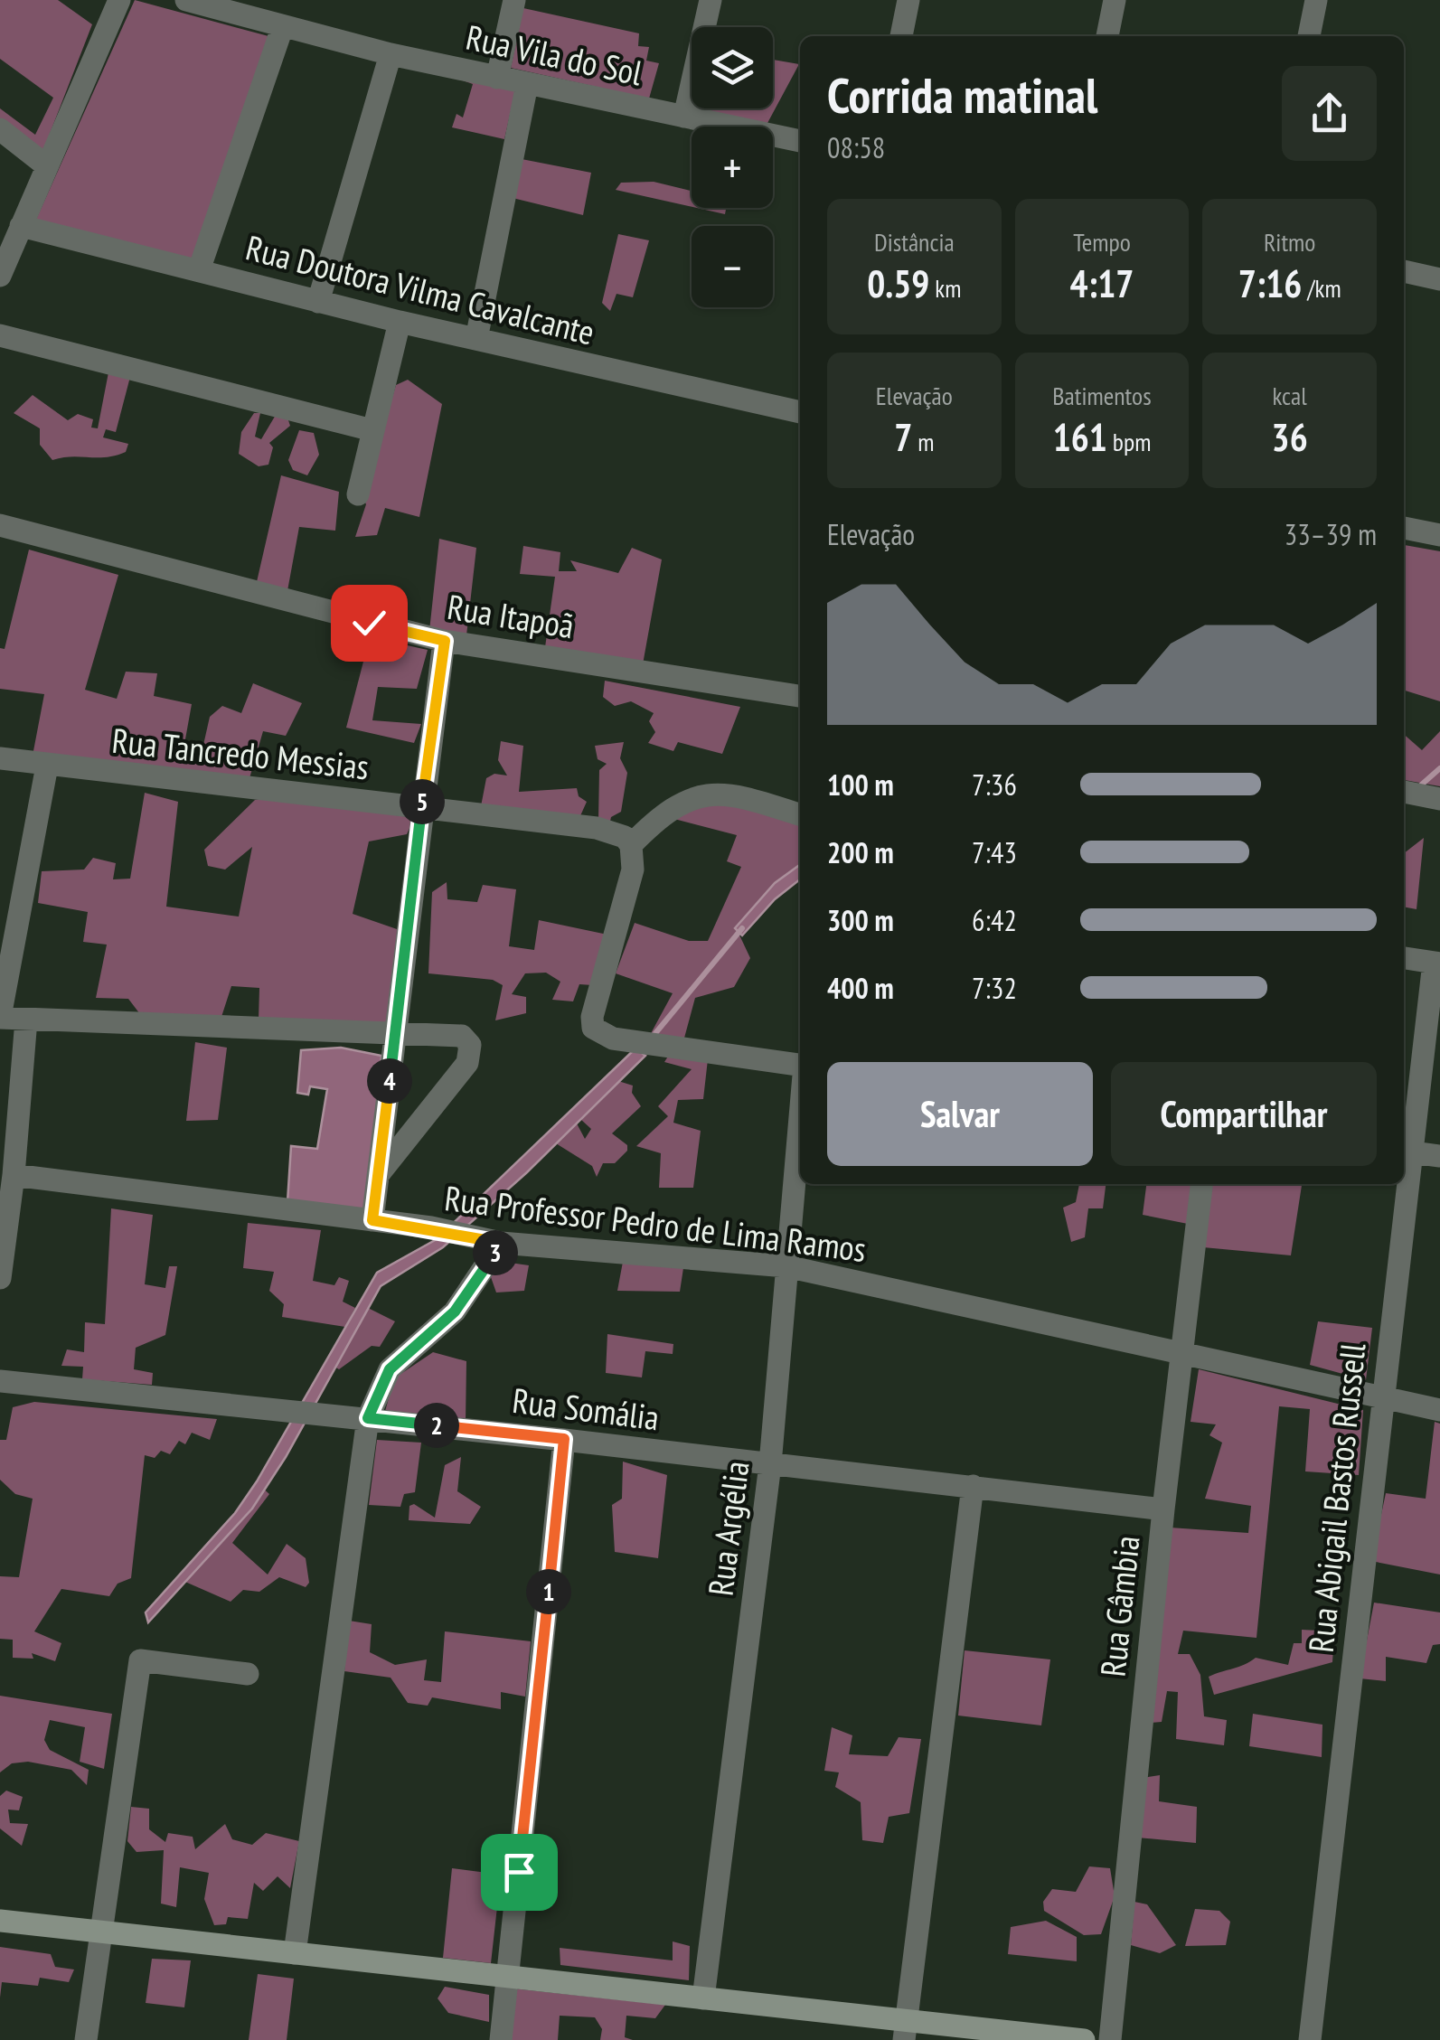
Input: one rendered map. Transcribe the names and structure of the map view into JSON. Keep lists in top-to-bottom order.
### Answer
{
  "streets": {
    "street": [
      "Rua Vila do Sol",
      "Rua Doutora Vilma Cavalcante",
      "Rua Itapoã",
      "Rua Tancredo Messias",
      "Rua Professor Pedro de Lima Ramos",
      "Rua Somália",
      "Rua Abigail Bastos Russell",
      "Rua Argélia",
      "Rua Gâmbia"
    ]
  },
  "crossings": [
    ["Rua Professor Pedro de Lima Ramos", "Rua Abigail Bastos Russell"],
    ["Rua Professor Pedro de Lima Ramos", "Rua Argélia"],
    ["Rua Professor Pedro de Lima Ramos", "Rua Gâmbia"],
    ["Rua Somália", "Rua Argélia"],
    ["Rua Somália", "Rua Gâmbia"]
  ],
  "page": {
    "map_buttons": ["+", "−"],
    "heading": ["Corrida matinal", "08:58"],
    "stats": [
      ["Distância", "0.59 km"],
      ["Tempo", "4:17"],
      ["Ritmo", "7:16 /km"],
      ["Elevação", "7 m"],
      ["Batimentos", "161 bpm"],
      ["kcal", "36"]
    ],
    "chart": ["Elevação", "33–39 m"],
    "list": [
      {
        "name": "100 m",
        "note": "7:36"
      },
      {
        "name": "200 m",
        "note": "7:43"
      },
      {
        "name": "300 m",
        "note": "6:42"
      },
      {
        "name": "400 m",
        "note": "7:32"
      }
    ],
    "pins": [
      "5",
      "4",
      "3",
      "2",
      "1"
    ],
    "buttons": ["Salvar", "Compartilhar"]
  }
}
